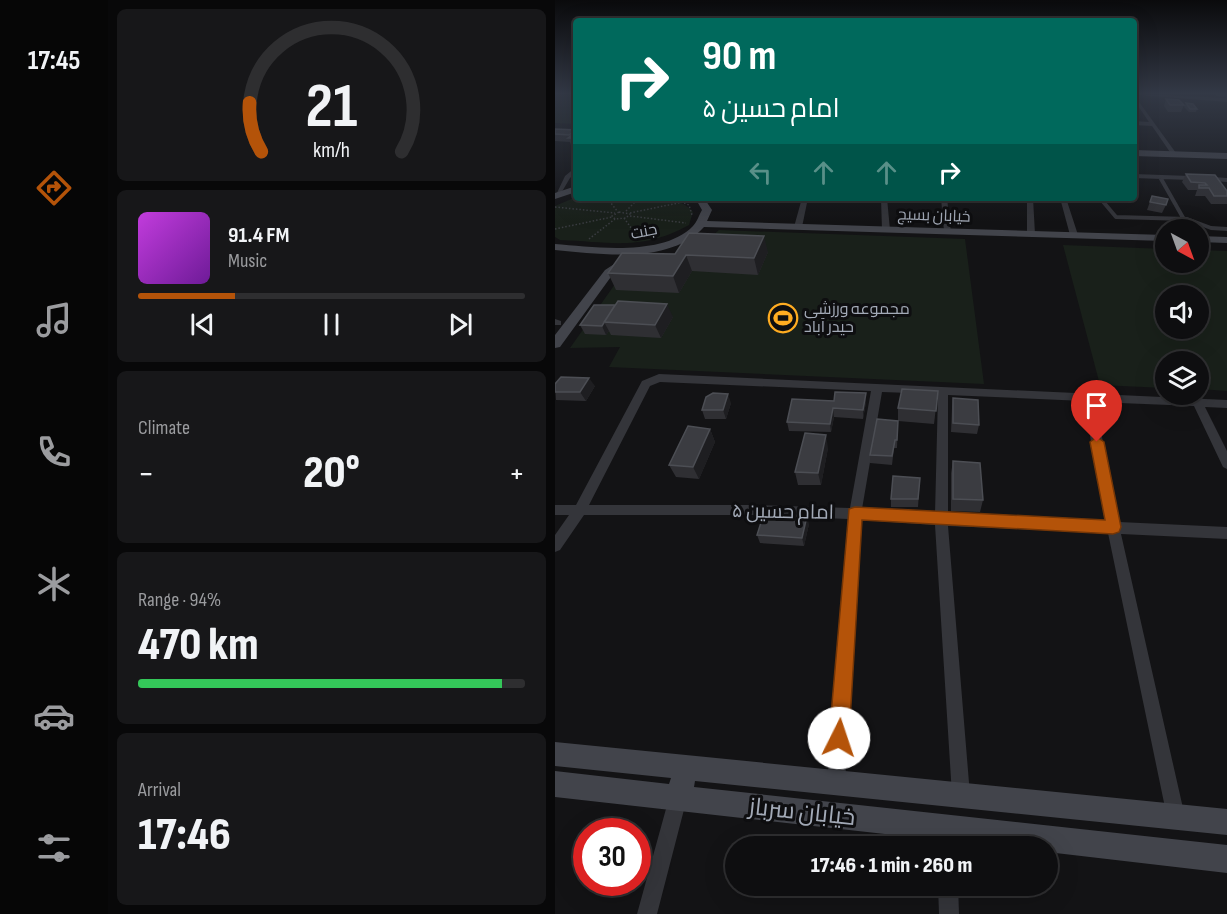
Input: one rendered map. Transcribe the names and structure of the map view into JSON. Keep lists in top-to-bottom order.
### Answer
{
  "streets": {
    "main road": ["خیابان بسیج", "جنت", "خیابان سرباز"],
    "street": ["امام حسین ۵"]
  },
  "crossings": [
    ["خیابان بسیج", "جنت"]
  ],
  "places": {
    "sports": ["مجموعه ورزشی حیدر آباد"]
  },
  "north": "bottom right",
  "page": {
    "tabs": "17:45",
    "turn": ["90 m", "امام حسین ۵"],
    "song": ["91.4 FM", "Music"],
    "tile": [
      "Climate",
      ["Range · 94%", "470 km"],
      ["Arrival", "17:46"]
    ],
    "heat": ["−", "20°", "+"],
    "limit": "30",
    "trip": "17:46 · 1 min · 260 m",
    "gauge": ["21", "km/h"]
  }
}
